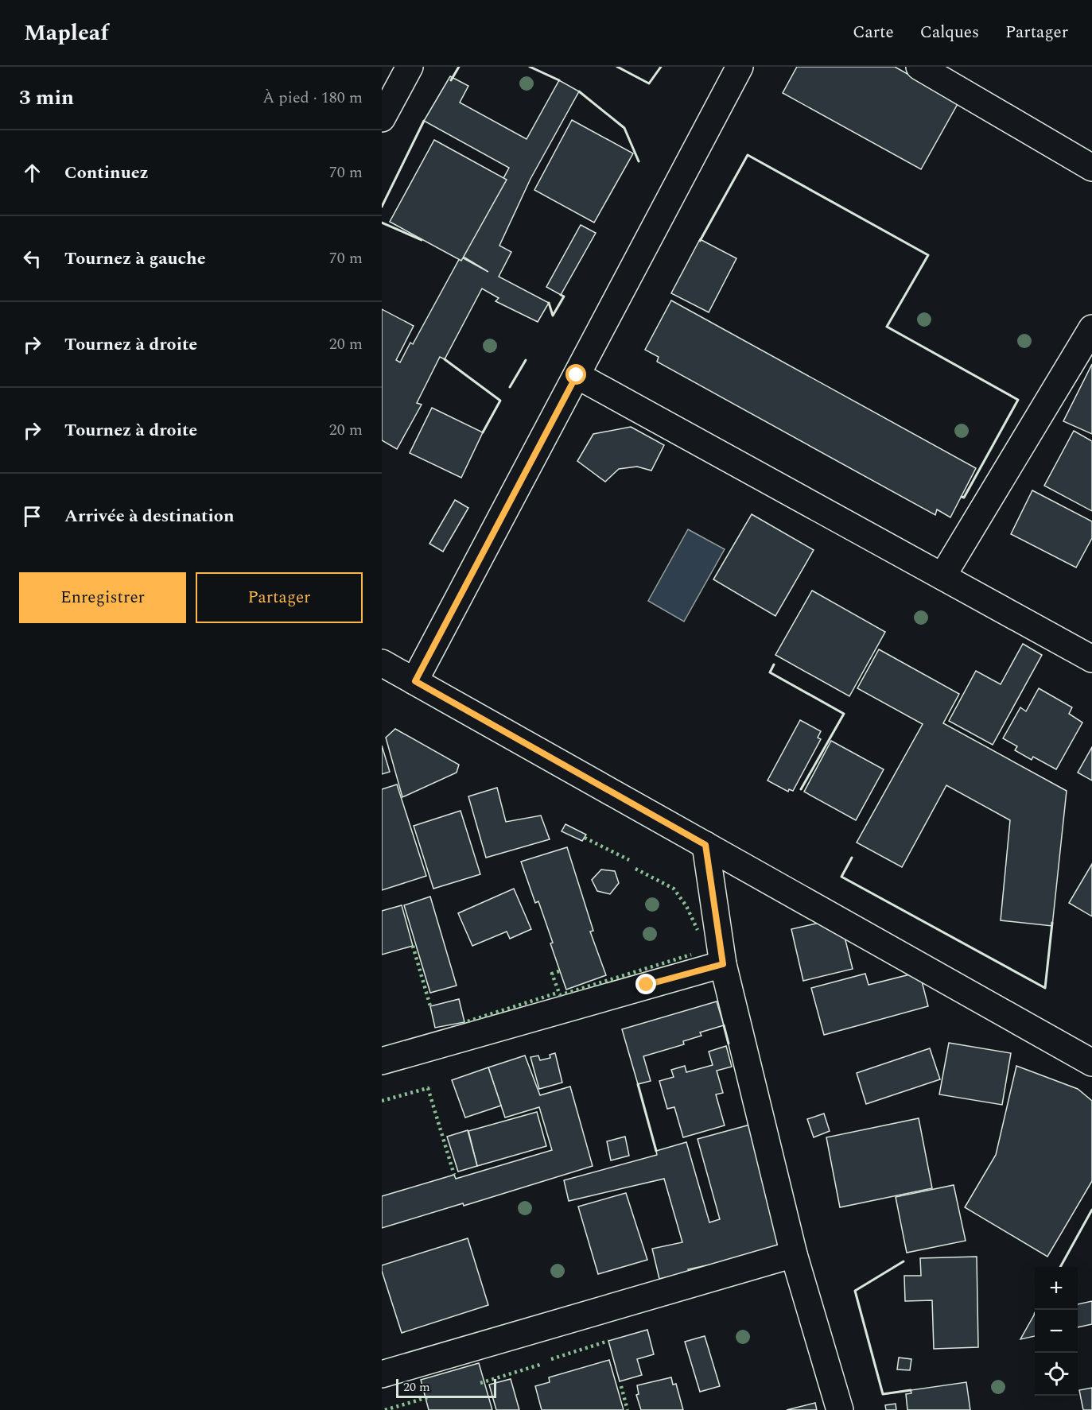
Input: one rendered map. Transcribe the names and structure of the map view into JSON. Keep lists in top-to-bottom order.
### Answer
{
  "scale_bar": "20 m",
  "page": {
    "header": "Mapleaf",
    "nav": ["Carte", "Calques", "Partager"],
    "heading": ["3 min", "À pied · 180 m"],
    "list": [
      ["Continuez", "70 m"],
      ["Tournez à gauche", "70 m"],
      ["Tournez à droite", "20 m"],
      ["Tournez à droite", "20 m"],
      "Arrivée à destination"
    ],
    "buttons": ["Enregistrer", "Partager"],
    "map_buttons": ["+", "−"],
    "scale": "20 m"
  }
}
